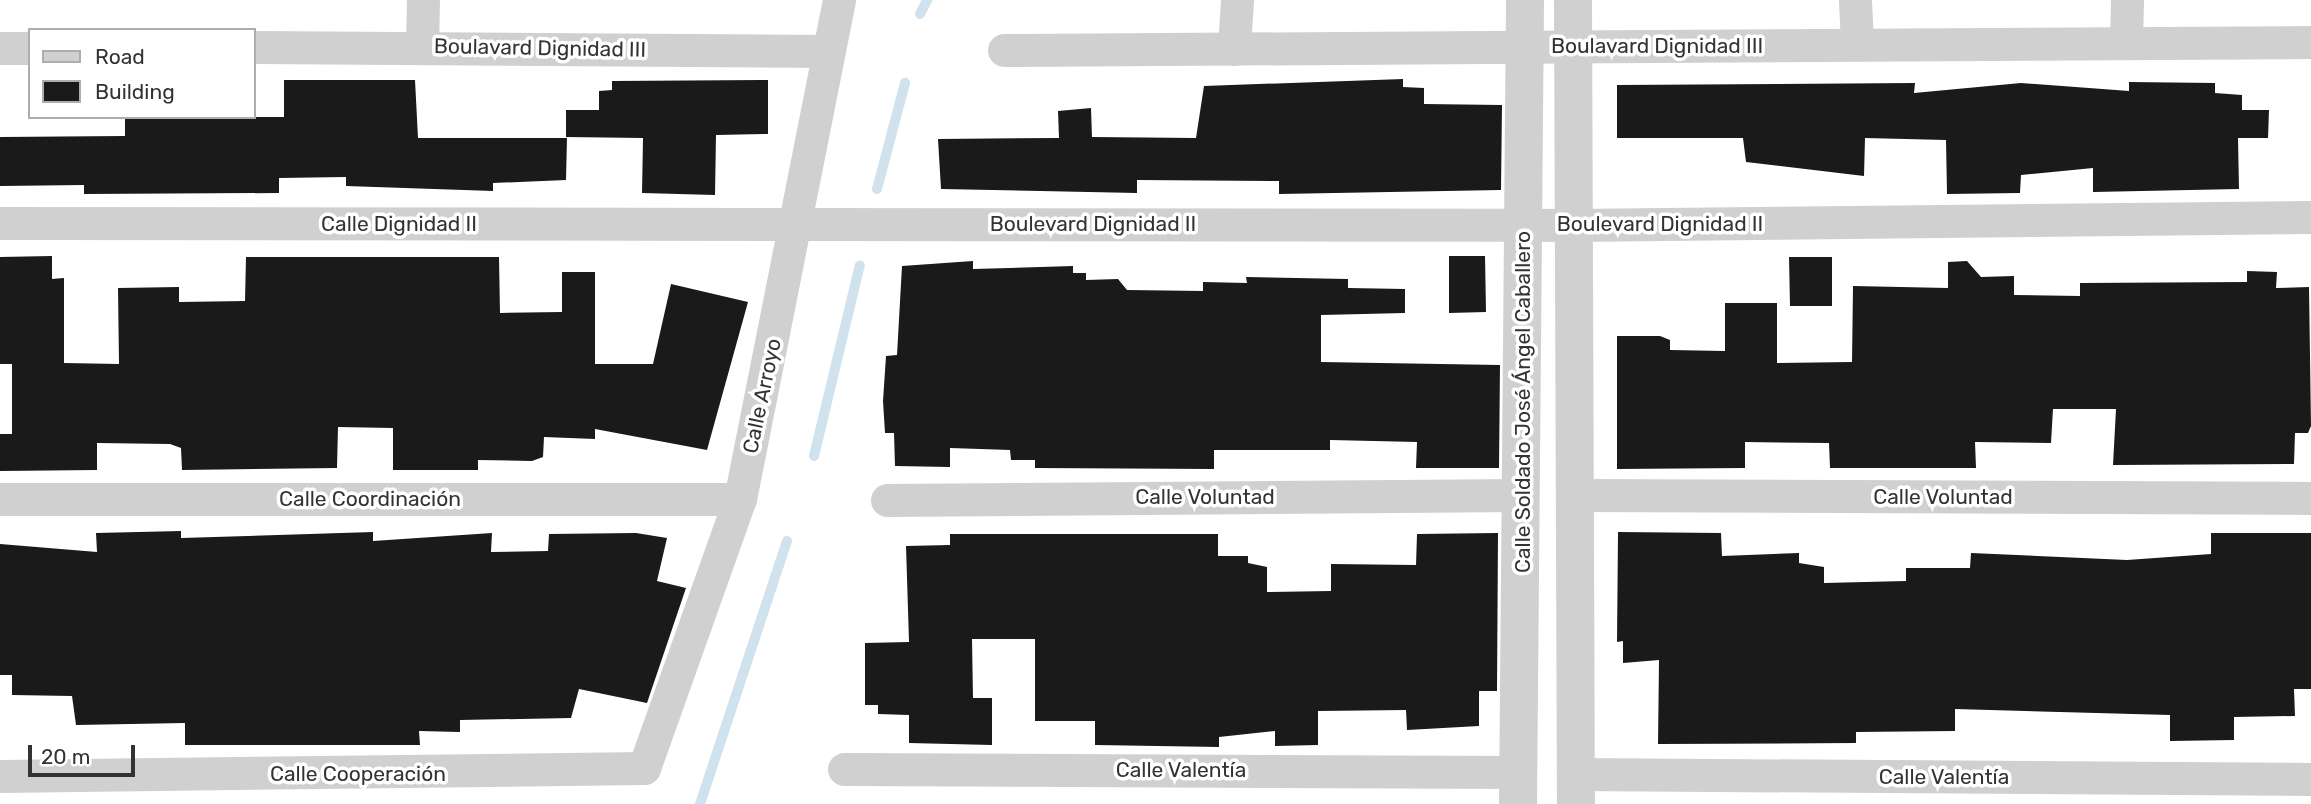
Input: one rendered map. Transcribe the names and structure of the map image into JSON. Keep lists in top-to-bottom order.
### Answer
{
  "streets": {
    "street": [
      "Boulavard Dignidad III",
      "Calle Dignidad II",
      "Boulevard Dignidad II",
      "Calle Arroyo",
      "Calle Soldado José Ángel Caballero",
      "Calle Voluntad",
      "Calle Coordinación",
      "Calle Valentía",
      "Calle Cooperación"
    ]
  },
  "crossings": [
    ["Boulavard Dignidad III", "Calle Arroyo"],
    ["Boulavard Dignidad III", "Calle Soldado José Ángel Caballero"],
    ["Calle Dignidad II", "Boulevard Dignidad II"],
    ["Calle Dignidad II", "Calle Arroyo"],
    ["Boulevard Dignidad II", "Calle Arroyo"],
    ["Boulevard Dignidad II", "Calle Soldado José Ángel Caballero"],
    ["Calle Arroyo", "Calle Coordinación"],
    ["Calle Arroyo", "Calle Cooperación"],
    ["Calle Soldado José Ángel Caballero", "Calle Voluntad"],
    ["Calle Soldado José Ángel Caballero", "Calle Valentía"]
  ],
  "legend": ["Road", "Building"],
  "scale_bar": "20 m"
}
